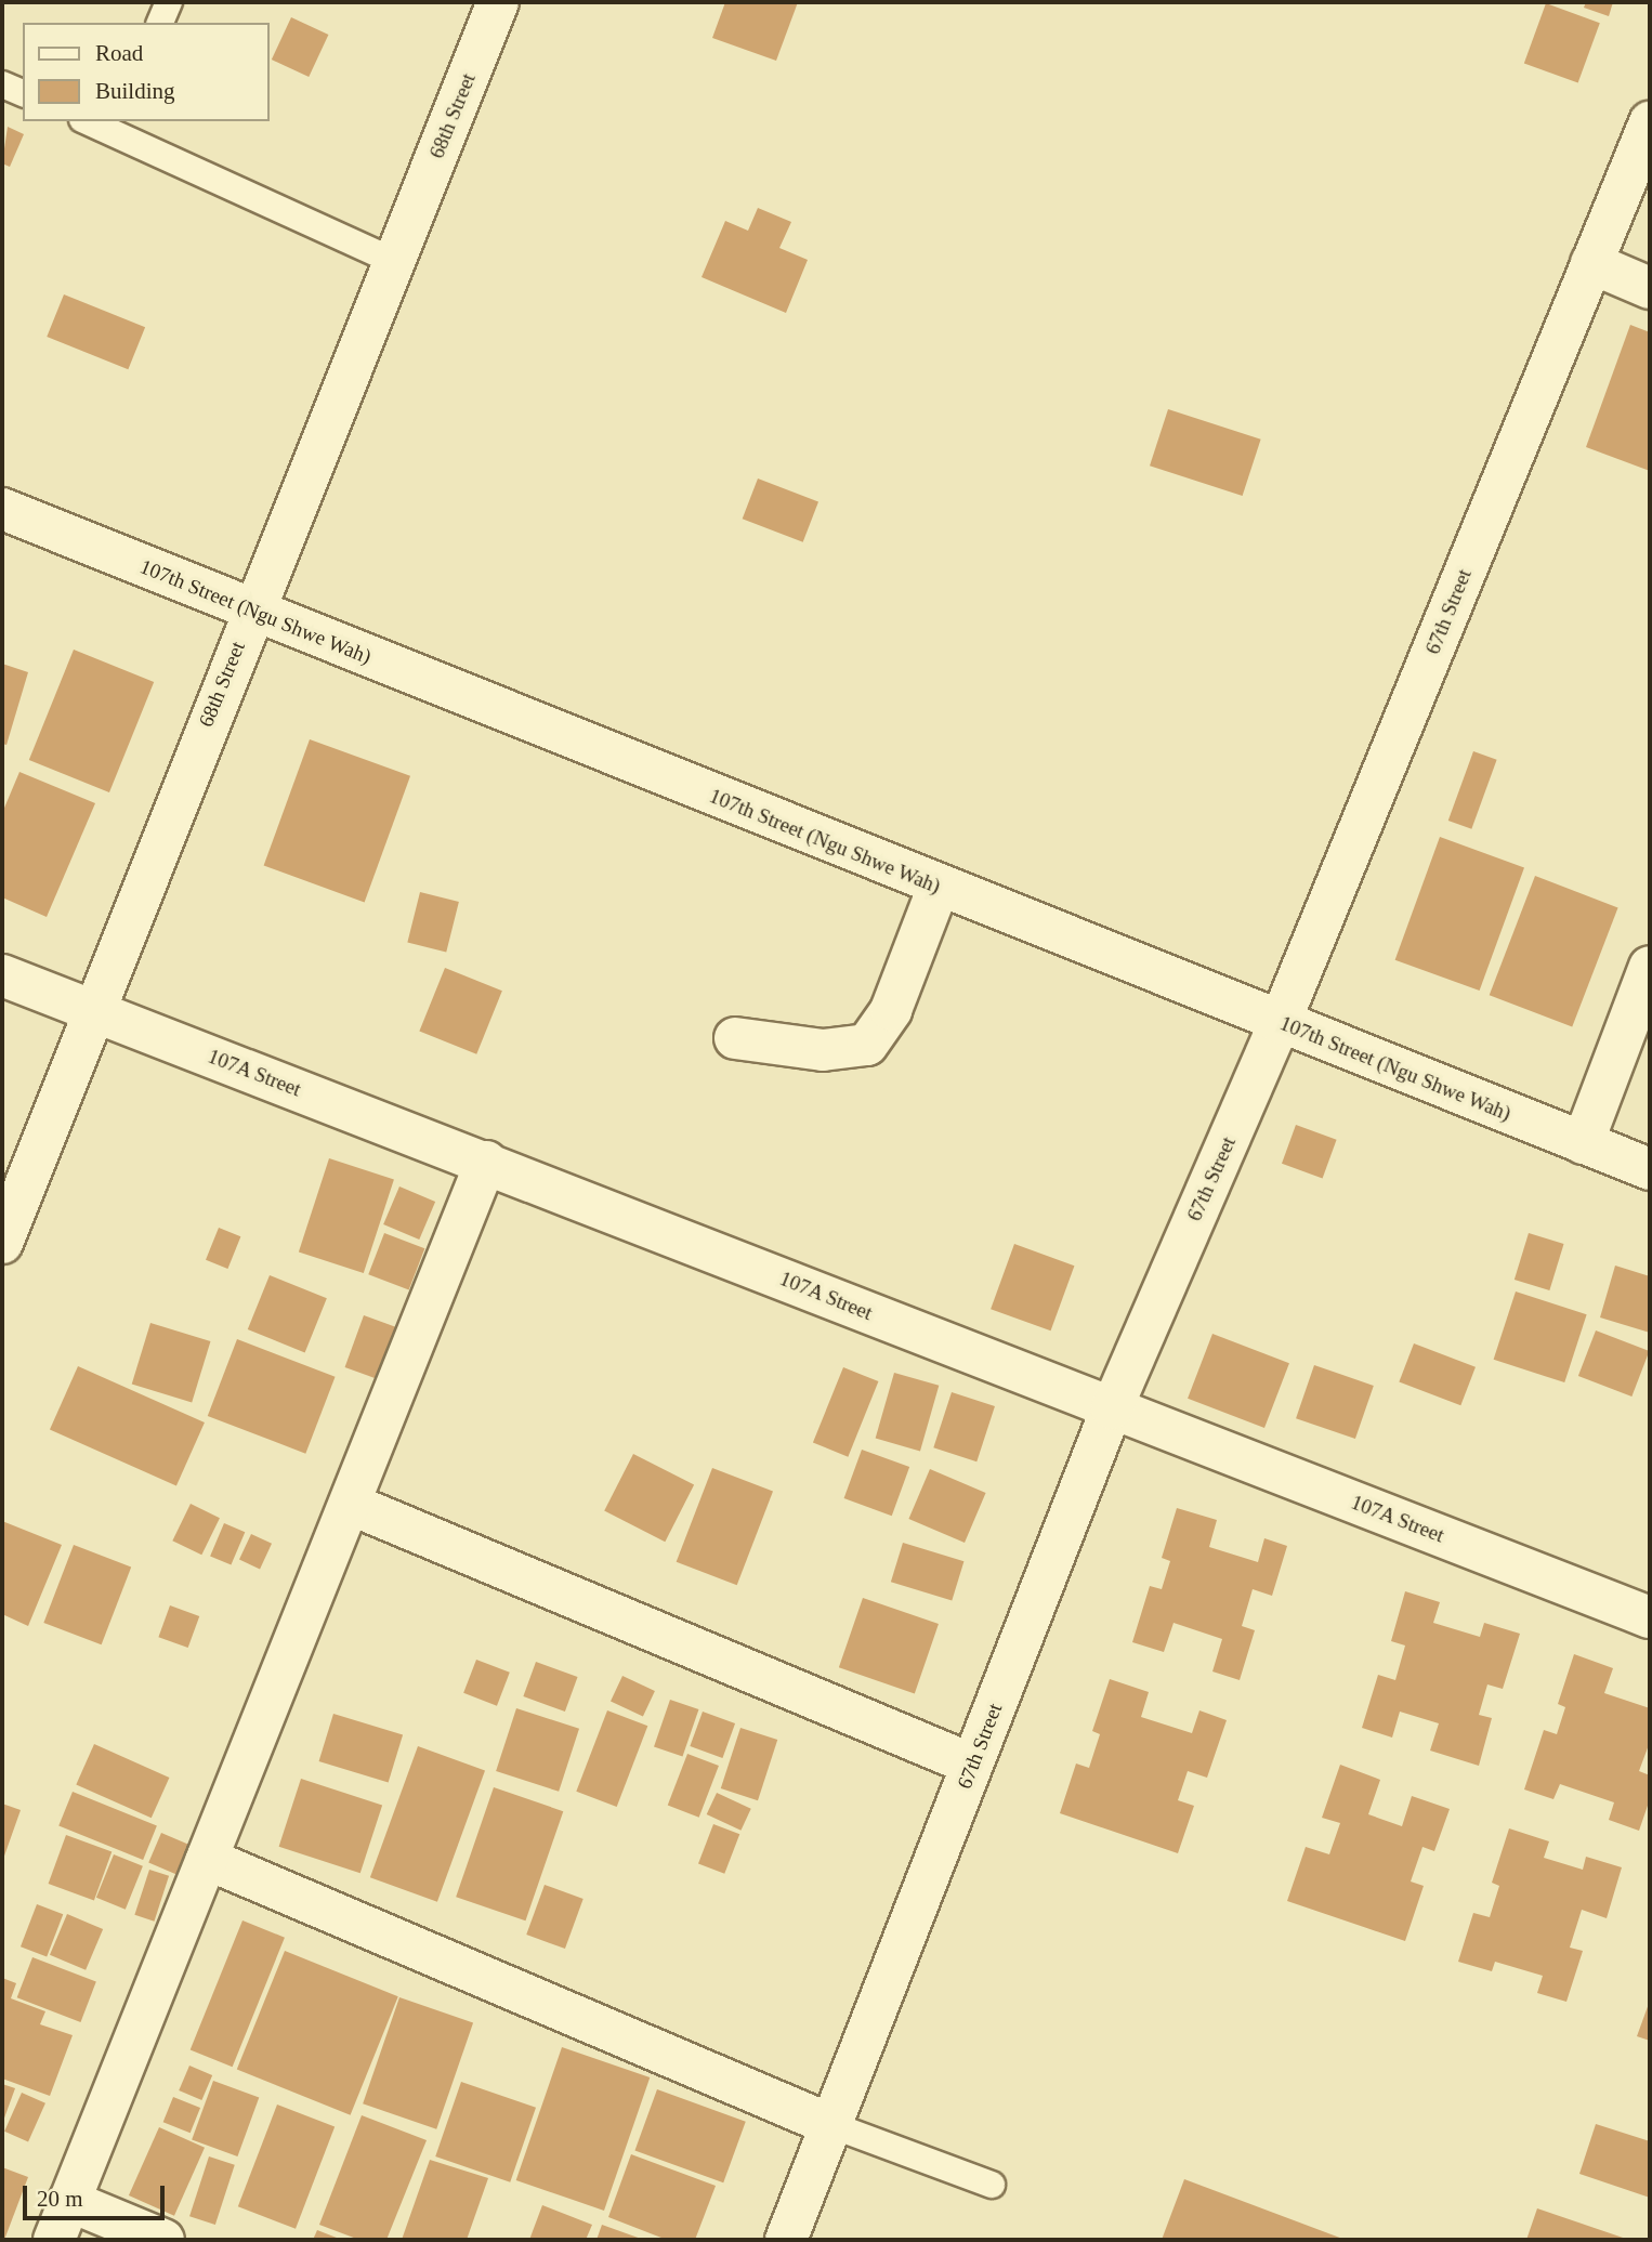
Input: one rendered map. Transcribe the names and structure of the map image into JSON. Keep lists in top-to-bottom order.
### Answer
{
  "streets": {
    "street": [
      "68th Street",
      "107th Street (Ngu Shwe Wah)",
      "67th Street",
      "107A Street"
    ]
  },
  "crossings": [
    ["68th Street", "107th Street (Ngu Shwe Wah)"],
    ["68th Street", "107A Street"],
    ["107th Street (Ngu Shwe Wah)", "67th Street"],
    ["67th Street", "107A Street"]
  ],
  "legend": ["Road", "Building"],
  "scale_bar": "20 m"
}
